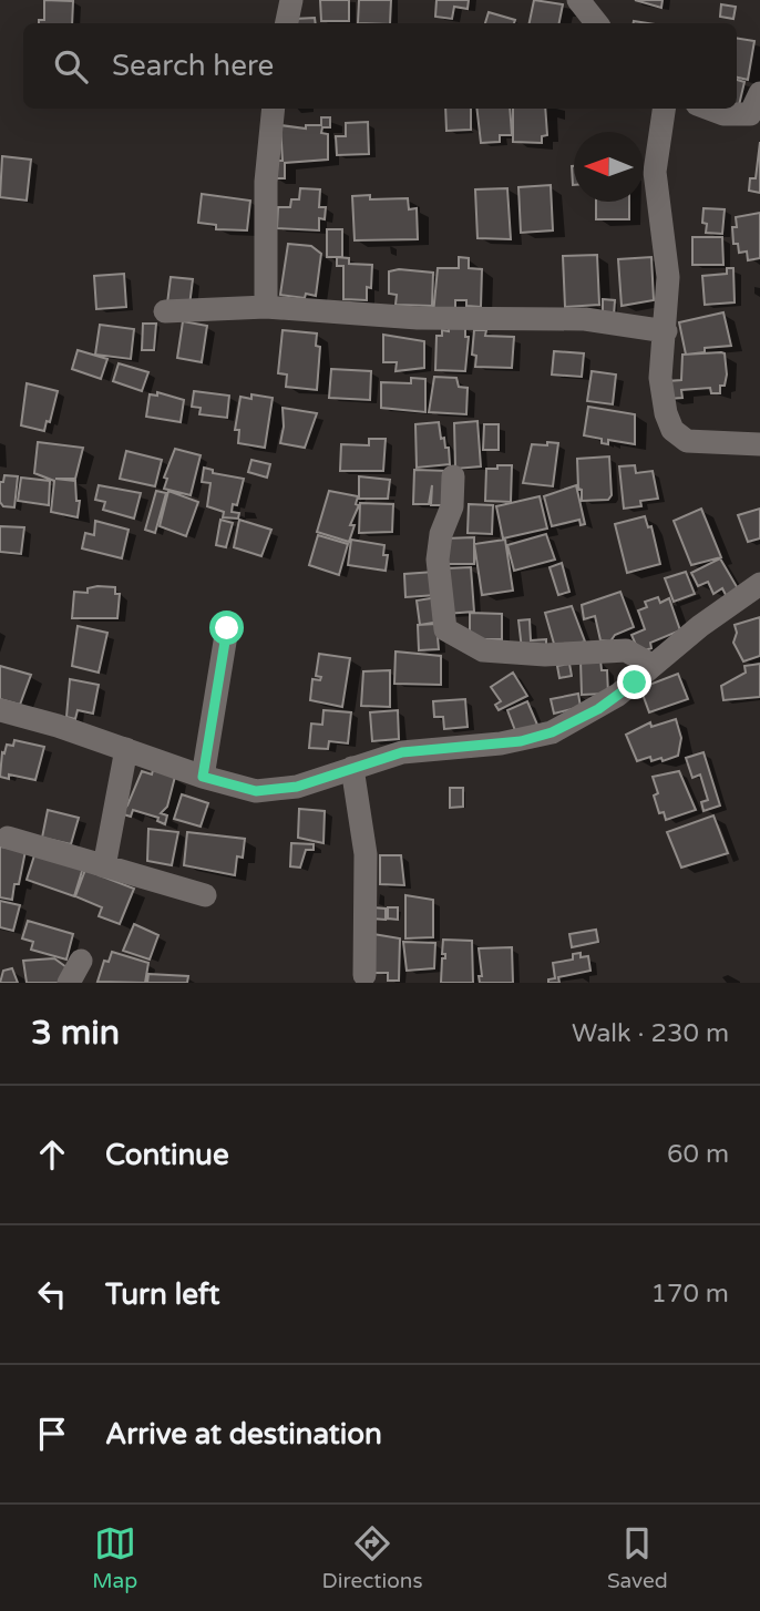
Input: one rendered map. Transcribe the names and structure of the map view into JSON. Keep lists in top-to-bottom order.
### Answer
{
  "north": "left",
  "page": {
    "search": "Search here",
    "heading": ["3 min", "Walk · 230 m"],
    "list": [
      ["Continue", "60 m"],
      ["Turn left", "170 m"],
      "Arrive at destination"
    ],
    "nav": ["Map", "Directions", "Saved"]
  }
}
